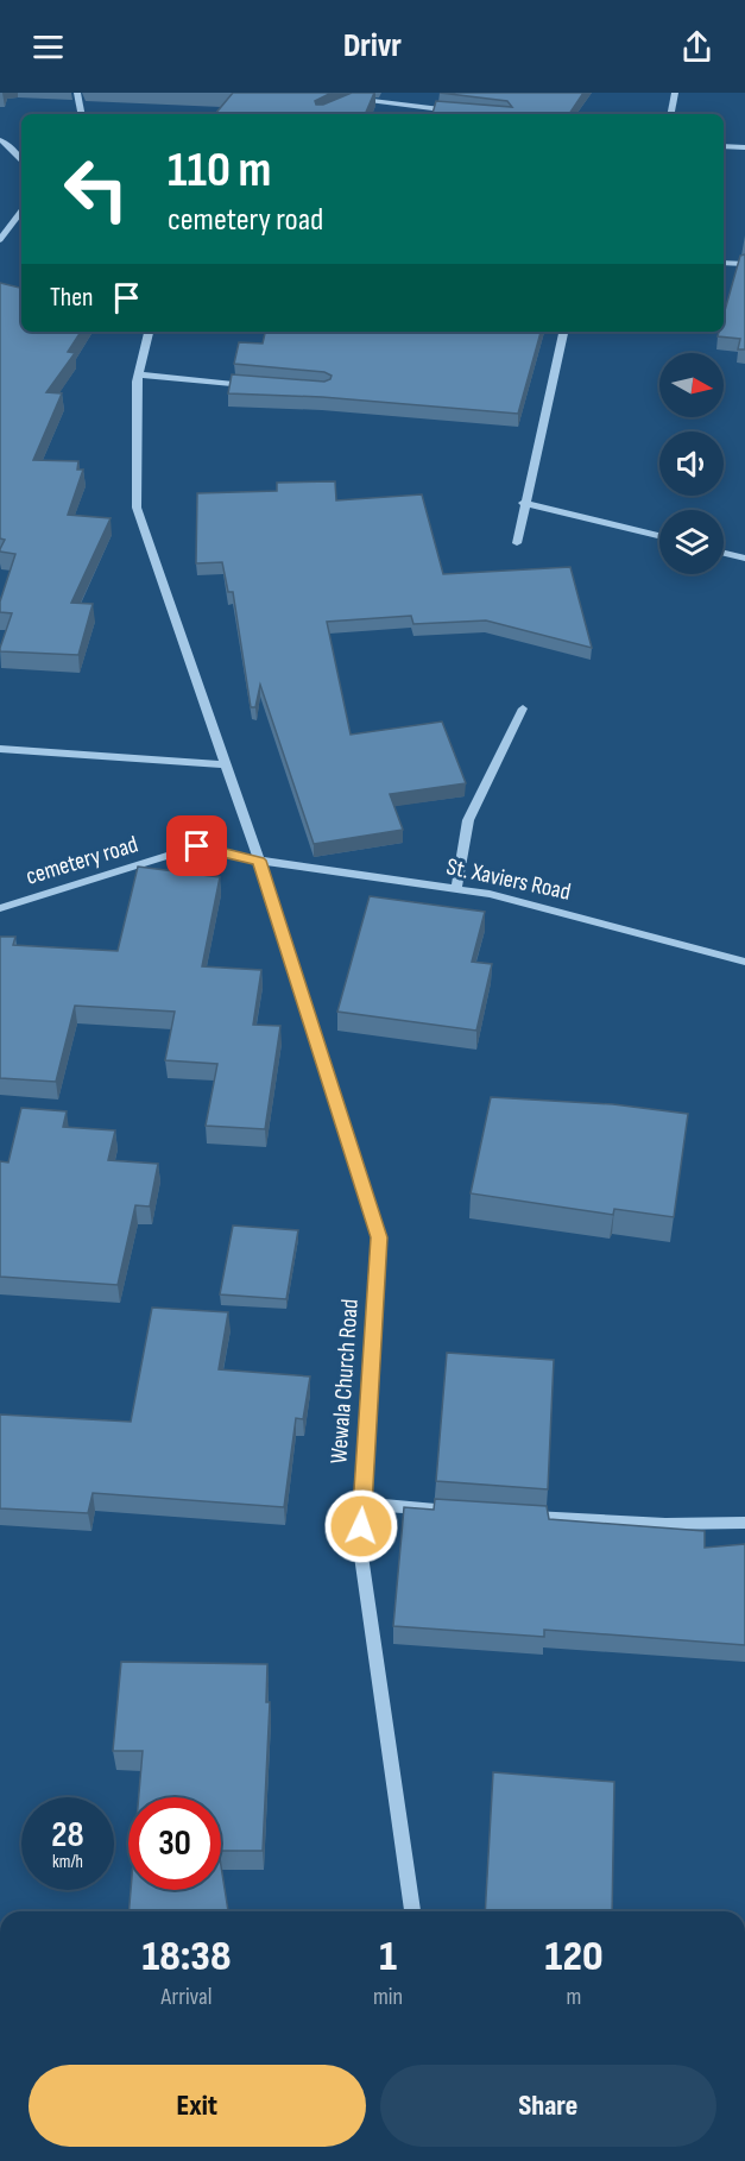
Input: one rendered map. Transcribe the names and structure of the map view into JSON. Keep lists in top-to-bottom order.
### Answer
{
  "streets": {
    "street": ["cemetery road", "St. Xaviers Road", "Wewala Church Road"]
  },
  "crossings": [
    ["cemetery road", "St. Xaviers Road"],
    ["cemetery road", "Wewala Church Road"],
    ["St. Xaviers Road", "Wewala Church Road"]
  ],
  "north": "right",
  "page": {
    "header": "Drivr",
    "turn": ["110 m", "cemetery road"],
    "then": "Then",
    "speed": "28 km/h",
    "limit": "30",
    "eta": [
      "18:38",
      "Arrival",
      "1",
      "min",
      "120",
      "m"
    ],
    "buttons": ["Exit", "Share"]
  }
}
